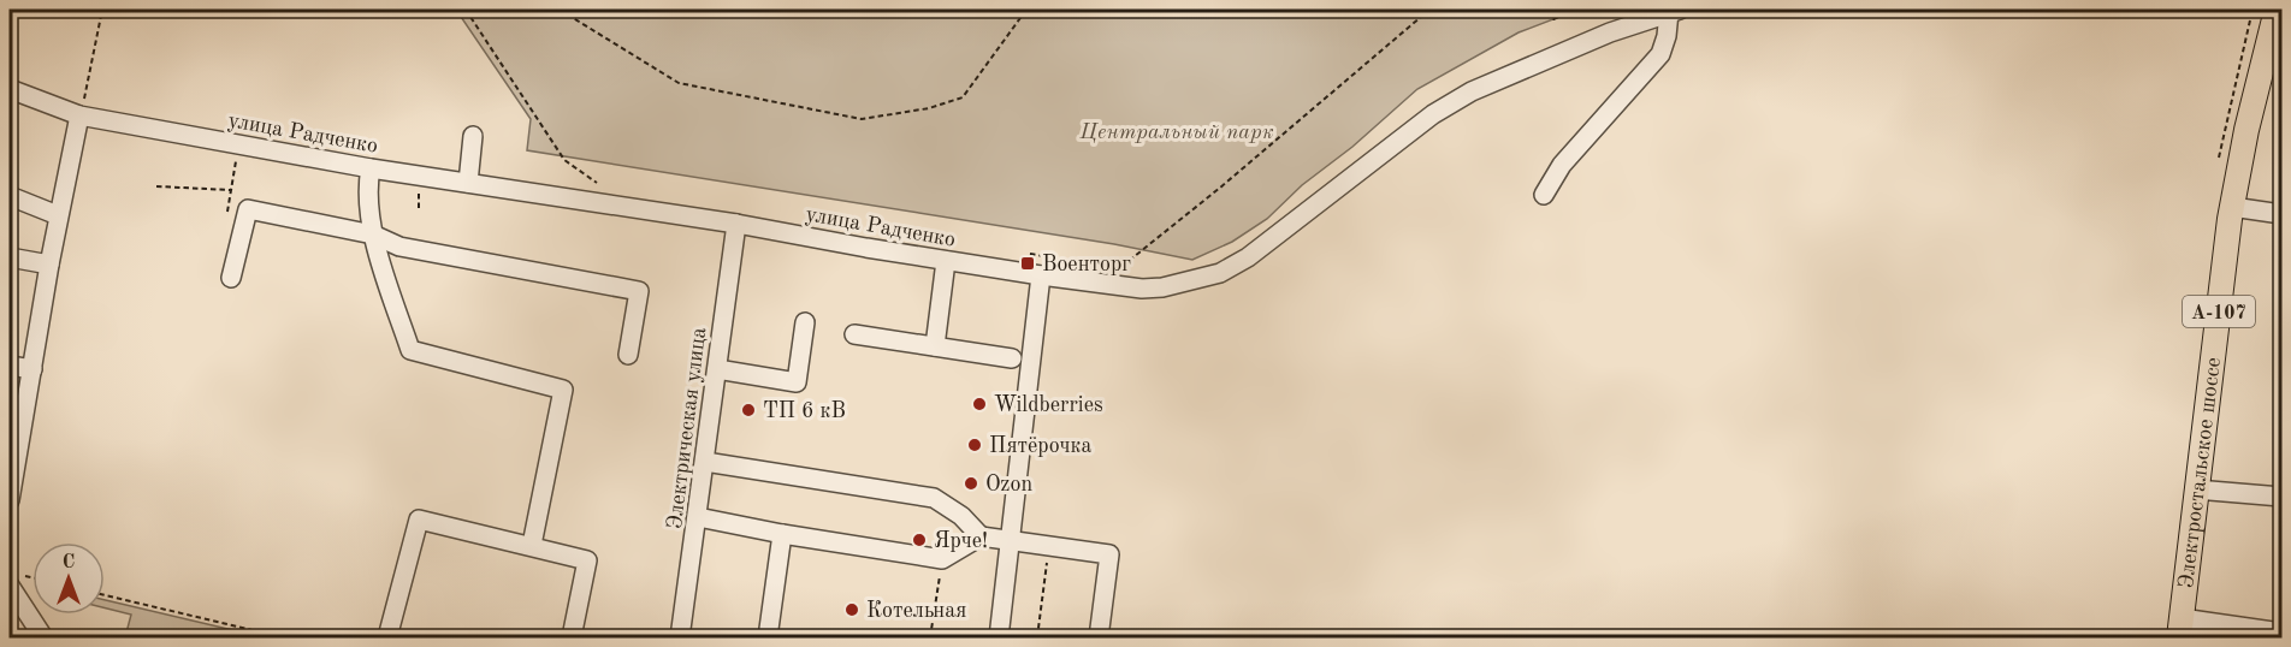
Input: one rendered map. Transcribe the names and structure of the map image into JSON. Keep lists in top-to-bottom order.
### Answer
{
  "streets": {
    "main road": ["А-107", "Электростальское шоссе"],
    "street": ["улица Радченко", "Электрическая улица"]
  },
  "crossings": [
    ["улица Радченко", "Электрическая улица"]
  ],
  "parks": ["Центральный парк"],
  "places": {
    "transit": ["Военторг"],
    "other": [
      "Wildberries",
      "ТП 6 кВ",
      "Пятёрочка",
      "Ozon",
      "Ярче!",
      "Котельная"
    ]
  },
  "north": "top"
}
